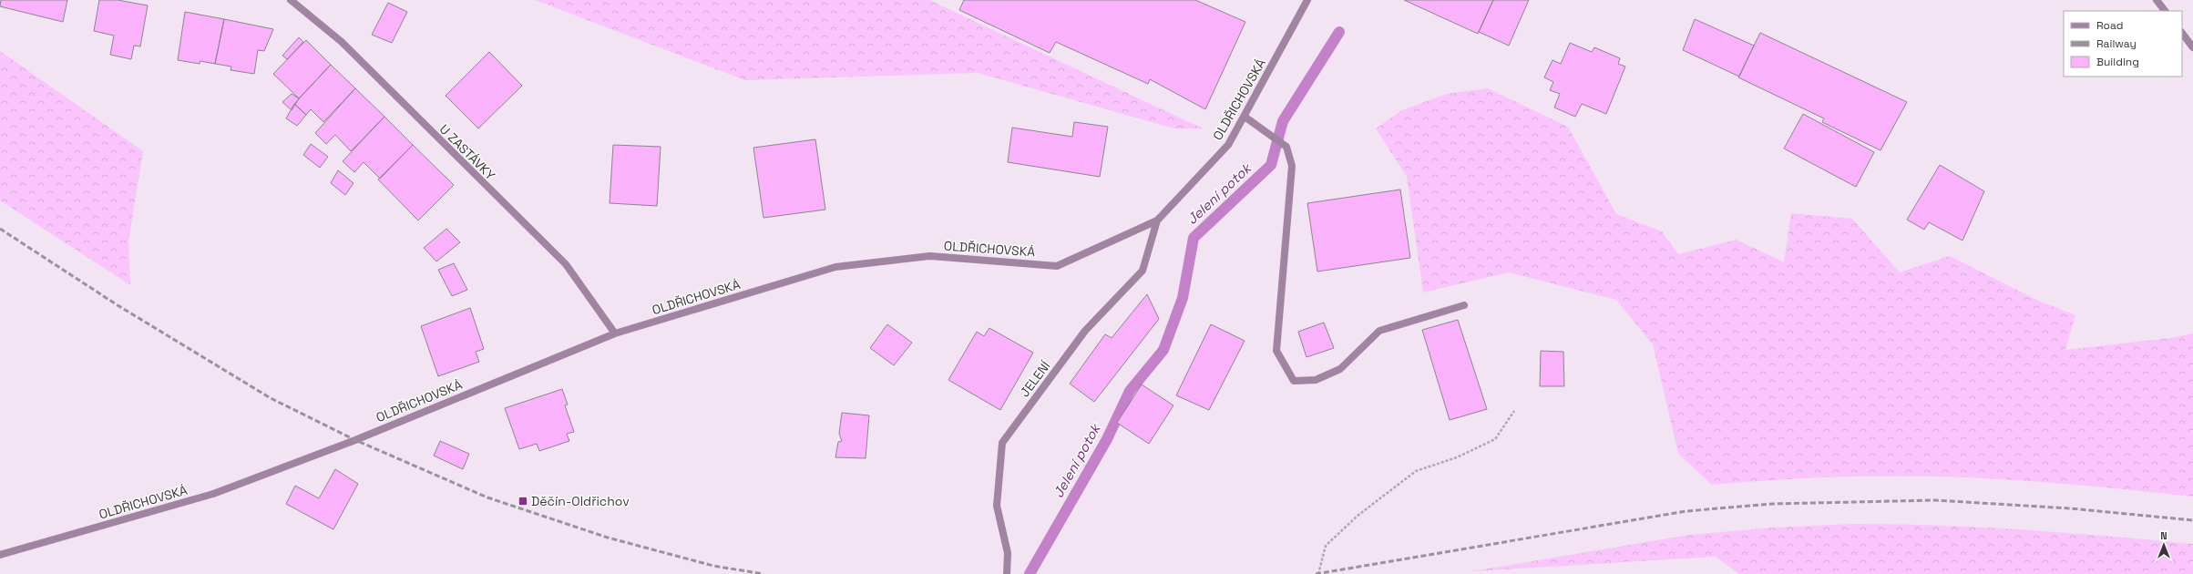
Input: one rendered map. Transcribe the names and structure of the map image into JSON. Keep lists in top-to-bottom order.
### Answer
{
  "streets": {
    "street": ["OLDŘICHOVSKÁ", "U ZASTÁVKY", "JELENÍ"]
  },
  "crossings": [
    ["OLDŘICHOVSKÁ", "U ZASTÁVKY"],
    ["OLDŘICHOVSKÁ", "JELENÍ"]
  ],
  "water": ["Jelení potok"],
  "places": {
    "transit": ["Děčín-Oldřichov"]
  },
  "legend": ["Road", "Railway", "Building"],
  "north": "top"
}
